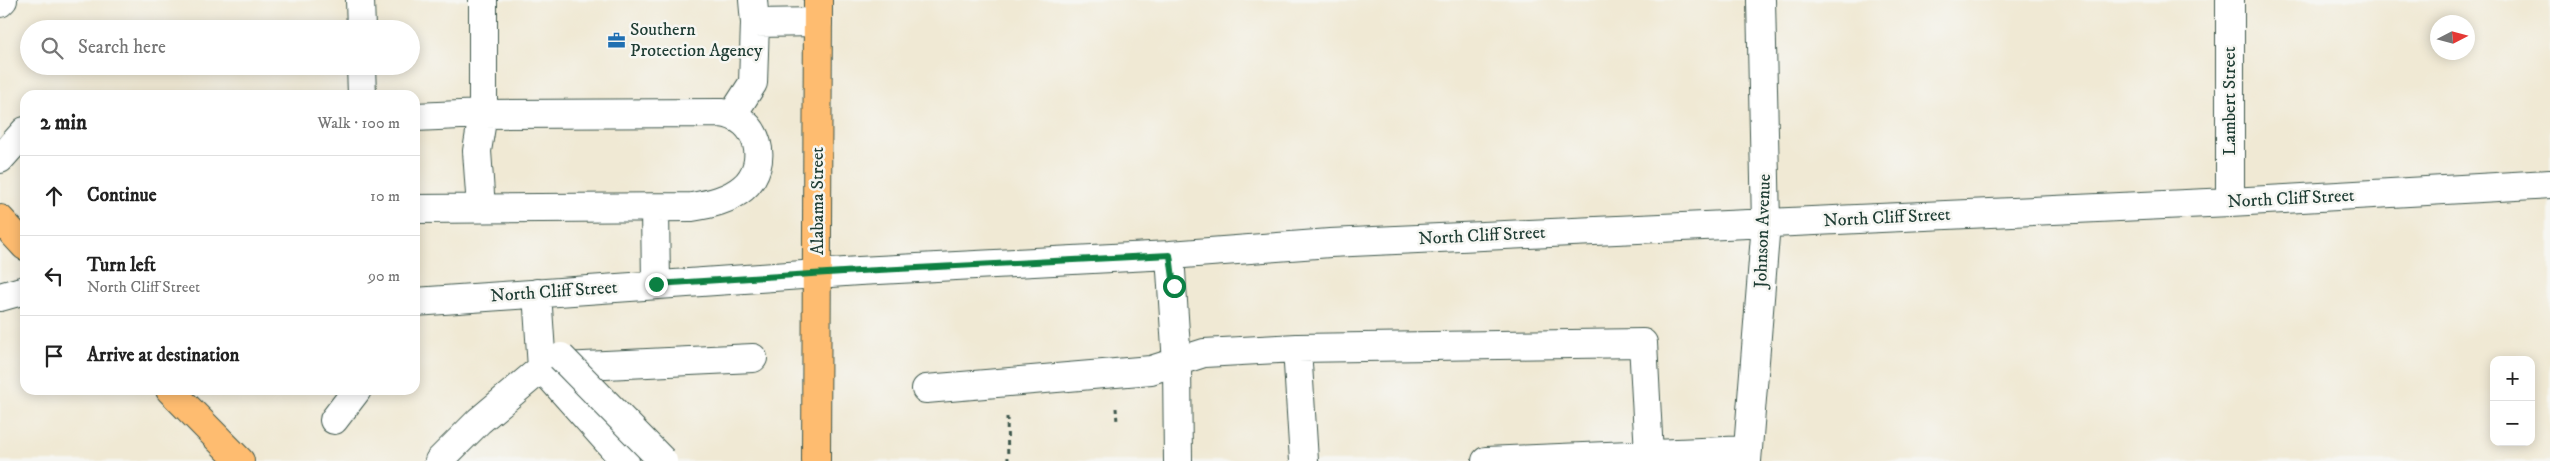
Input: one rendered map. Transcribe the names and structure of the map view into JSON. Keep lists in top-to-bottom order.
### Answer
{
  "streets": {
    "main road": ["Alabama Street"],
    "street": ["Lambert Street", "North Cliff Street", "Johnson Avenue"]
  },
  "crossings": [
    ["Lambert Street", "North Cliff Street"],
    ["North Cliff Street", "Alabama Street"],
    ["North Cliff Street", "Johnson Avenue"]
  ],
  "places": {
    "office": ["Southern Protection Agency"]
  },
  "north": "right",
  "page": {
    "search": "Search here",
    "heading": ["2 min", "Walk · 100 m"],
    "list": [
      ["Continue", "10 m"],
      ["Turn left", "North Cliff Street", "90 m"],
      "Arrive at destination"
    ],
    "map_buttons": ["+", "−"]
  }
}
